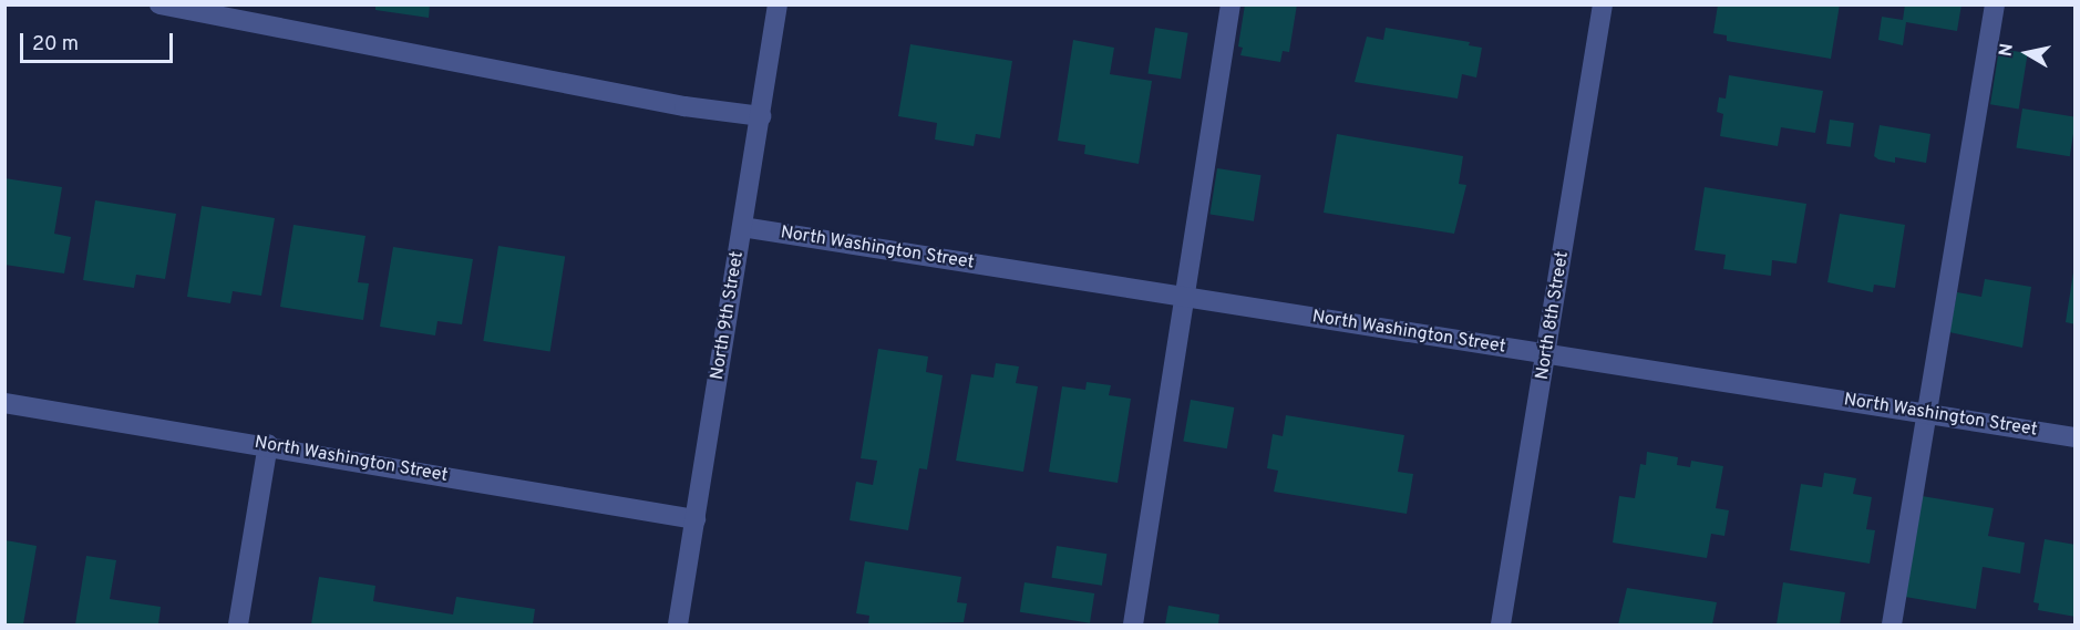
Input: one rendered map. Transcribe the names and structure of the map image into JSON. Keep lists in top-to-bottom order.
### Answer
{
  "streets": {
    "street": ["North Washington Street", "North 9th Street", "North 8th Street"]
  },
  "crossings": [
    ["North Washington Street", "North 9th Street"],
    ["North Washington Street", "North 8th Street"]
  ],
  "scale_bar": "20 m",
  "north": "left"
}
